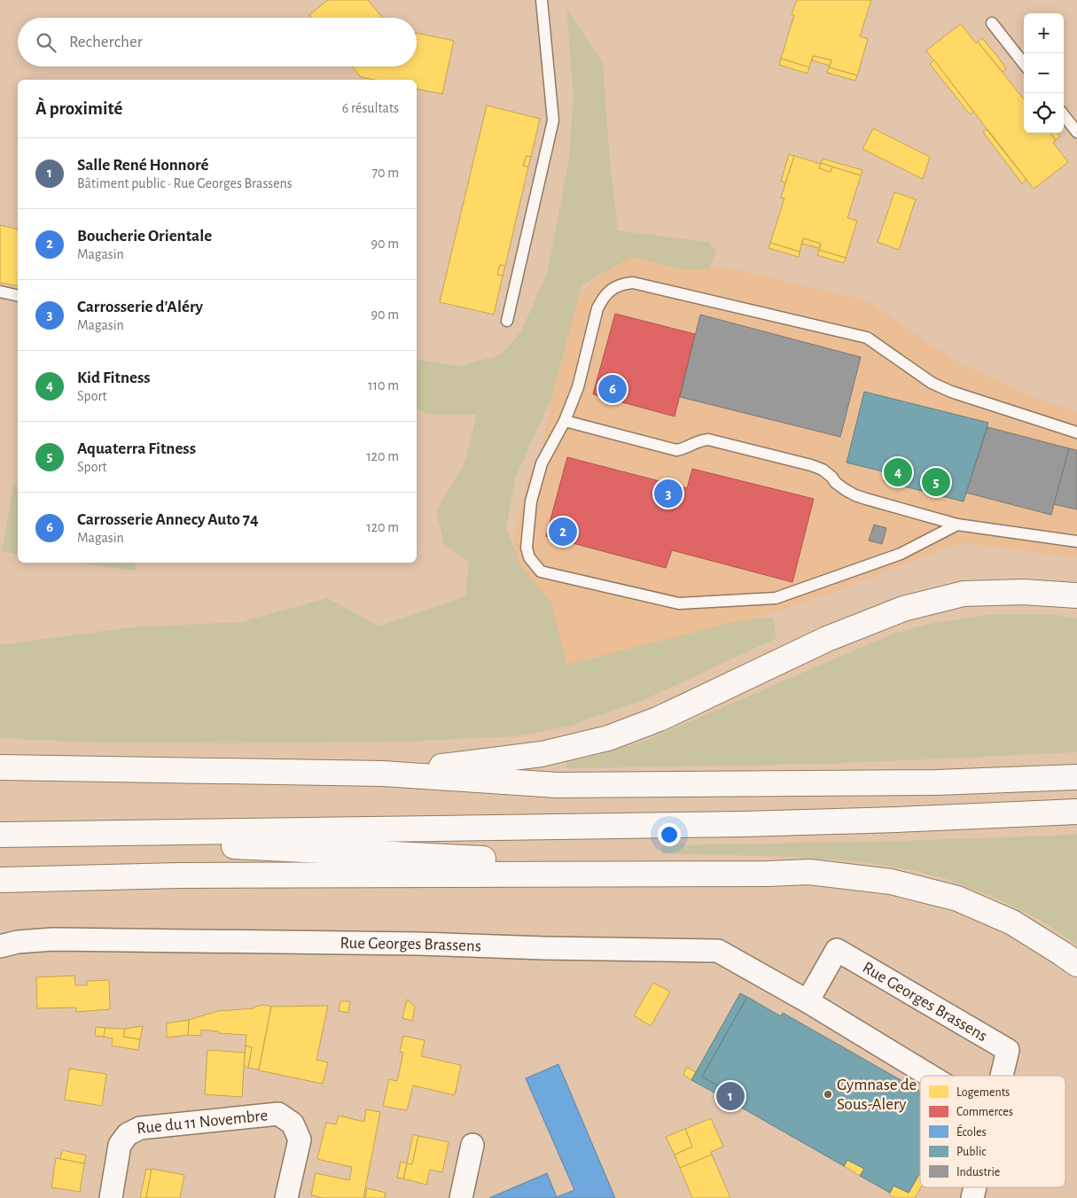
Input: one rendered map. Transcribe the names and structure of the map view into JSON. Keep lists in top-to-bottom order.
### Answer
{
  "streets": {
    "street": ["Rue Georges Brassens", "Rue du 11 Novembre"]
  },
  "places": ["Gymnase de Sous-Alery"],
  "legend": [
    "Logements",
    "Commerces",
    "Écoles",
    "Public",
    "Industrie"
  ],
  "page": {
    "map_buttons": ["+", "−"],
    "search": "Rechercher",
    "heading": ["À proximité", "6 résultats"],
    "list": [
      {
        "mark": "1",
        "name": "Salle René Honnoré",
        "note": "Bâtiment public · Rue Georges Brassens",
        "value": "70 m"
      },
      {
        "mark": "2",
        "name": "Boucherie Orientale",
        "note": "Magasin",
        "value": "90 m"
      },
      {
        "mark": "3",
        "name": "Carrosserie d'Aléry",
        "note": "Magasin",
        "value": "90 m"
      },
      {
        "mark": "4",
        "name": "Kid Fitness",
        "note": "Sport",
        "value": "110 m"
      },
      {
        "mark": "5",
        "name": "Aquaterra Fitness",
        "note": "Sport",
        "value": "120 m"
      },
      {
        "mark": "6",
        "name": "Carrosserie Annecy Auto 74",
        "note": "Magasin",
        "value": "120 m"
      }
    ],
    "pins": [
      "6",
      "4",
      "5",
      "3",
      "2",
      "1"
    ]
  }
}
